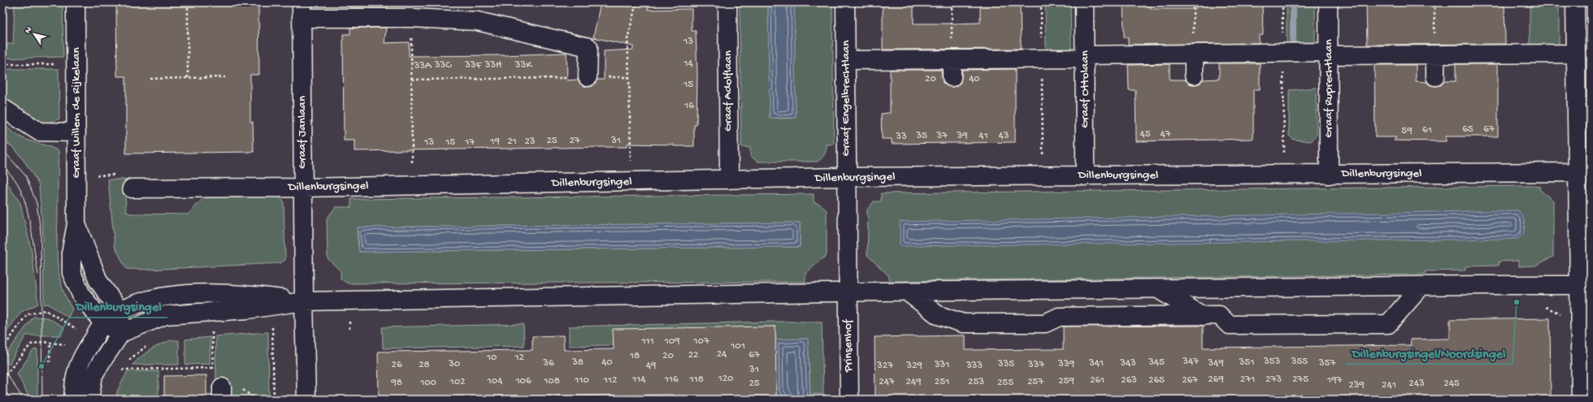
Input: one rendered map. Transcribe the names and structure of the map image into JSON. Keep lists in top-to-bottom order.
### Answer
{
  "streets": {
    "street": [
      "Graaf Ruprechtlaan",
      "Graaf Ottolaan",
      "Graaf Adolflaan",
      "Graaf Engelbrechtlaan",
      "Graaf Willem de Rijkelaan",
      "Graaf Janlaan",
      "Dillenburgsingel",
      "Prinsenhof"
    ]
  },
  "crossings": [
    ["Graaf Ruprechtlaan", "Dillenburgsingel"],
    ["Graaf Ottolaan", "Dillenburgsingel"],
    ["Graaf Adolflaan", "Dillenburgsingel"],
    ["Graaf Engelbrechtlaan", "Dillenburgsingel"],
    ["Graaf Engelbrechtlaan", "Prinsenhof"],
    ["Graaf Janlaan", "Dillenburgsingel"]
  ],
  "places": ["Dillenburgsingel/Noordsingel", "Dillenburgsingel"],
  "house_numbers": [
    "13",
    "14",
    "33C",
    "33F",
    "33H",
    "33K",
    "33A",
    "20",
    "40",
    "15",
    "16",
    "65",
    "67",
    "61",
    "59",
    "45",
    "47",
    "35",
    "37",
    "39",
    "41",
    "43",
    "33",
    "25",
    "27",
    "31",
    "19",
    "21",
    "23",
    "13",
    "15",
    "17",
    "111",
    "109",
    "107",
    "101",
    "24",
    "22",
    "67",
    "18",
    "20",
    "10",
    "12",
    "347",
    "353",
    "355",
    "38",
    "40",
    "345",
    "351",
    "36",
    "341",
    "343",
    "349",
    "357",
    "30",
    "335",
    "339",
    "26",
    "28",
    "331",
    "337",
    "49",
    "327",
    "329",
    "333",
    "31",
    "120",
    "114",
    "116",
    "118",
    "269",
    "271",
    "273",
    "275",
    "110",
    "112",
    "261",
    "263",
    "265",
    "267",
    "197",
    "104",
    "106",
    "108",
    "259",
    "102",
    "247",
    "249",
    "251",
    "253",
    "257",
    "98",
    "100",
    "255",
    "25",
    "243",
    "245",
    "239",
    "241"
  ],
  "north": "top left"
}
